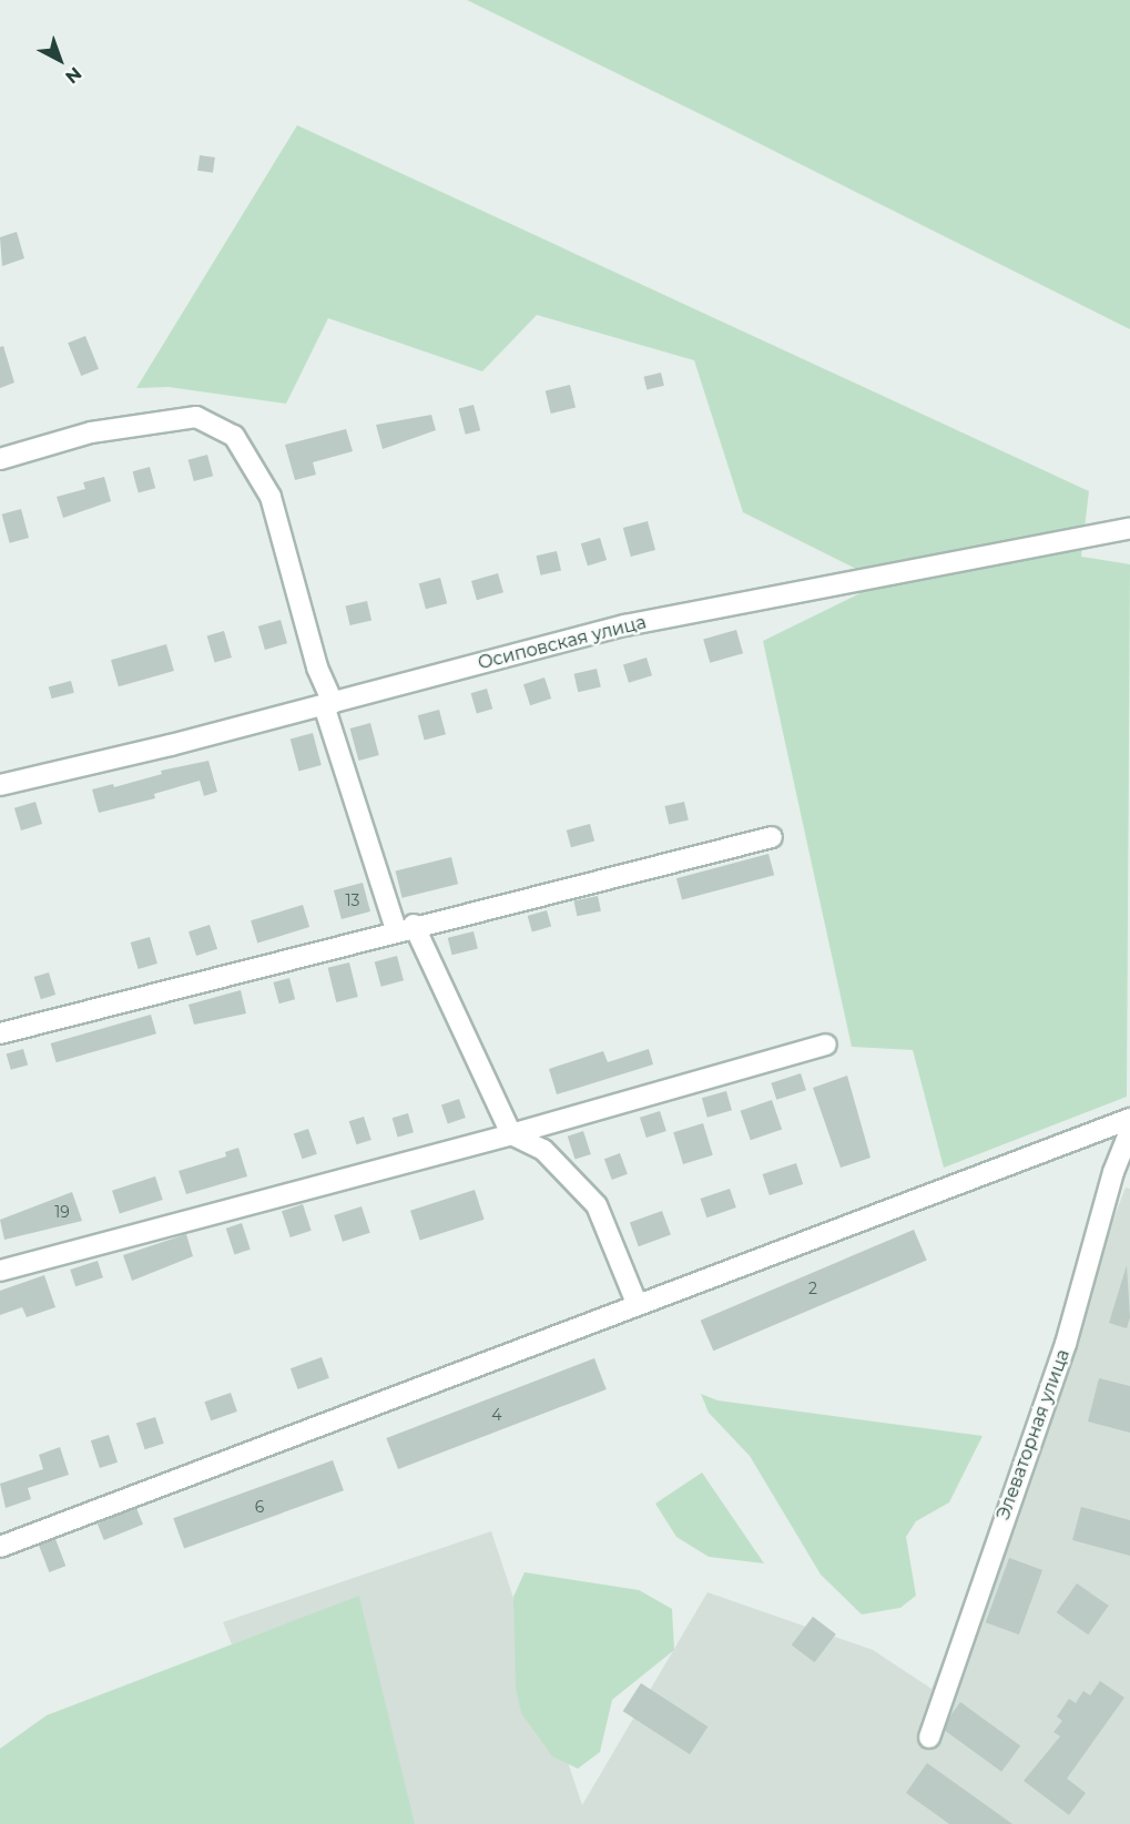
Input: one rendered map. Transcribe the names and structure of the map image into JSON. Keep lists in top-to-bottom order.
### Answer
{
  "streets": {
    "street": ["Осиповская улица", "Элеваторная улица"]
  },
  "house_numbers": [
    "13",
    "19",
    "2",
    "4",
    "6"
  ],
  "north": "bottom right"
}
